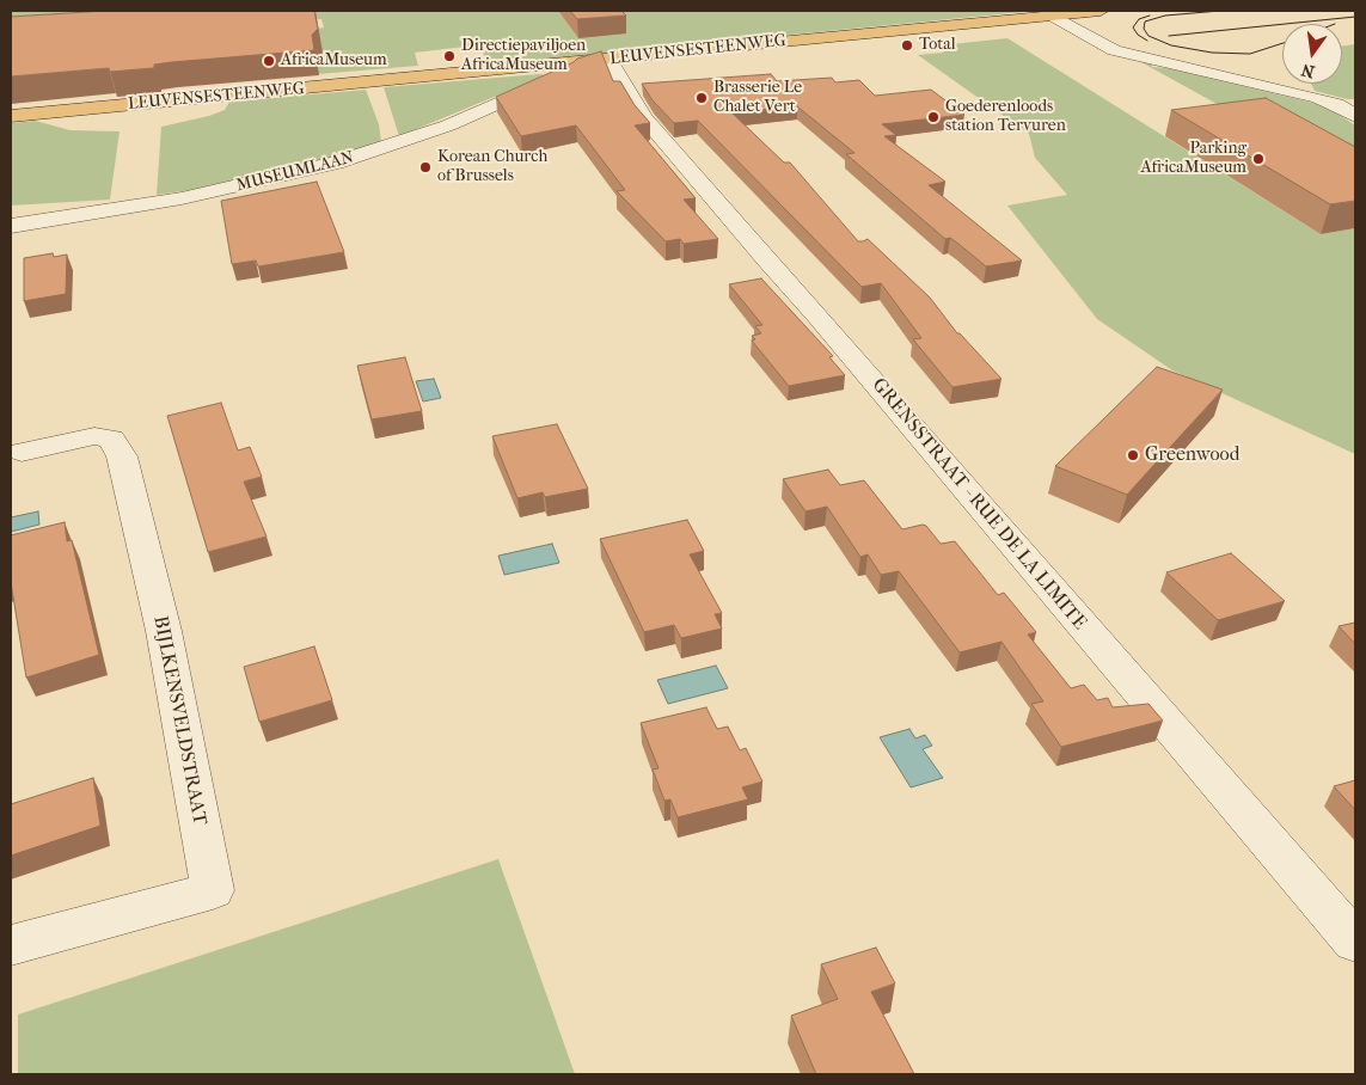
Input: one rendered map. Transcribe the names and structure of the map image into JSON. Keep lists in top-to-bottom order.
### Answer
{
  "streets": {
    "main road": ["LEUVENSESTEENWEG"],
    "street": ["MUSEUMLAAN", "GRENSSTRAAT - RUE DE LA LIMITE", "BIJLKENSVELDSTRAAT"]
  },
  "crossings": [
    ["LEUVENSESTEENWEG", "GRENSSTRAAT - RUE DE LA LIMITE"]
  ],
  "places": [
    "Total",
    "Directiepaviljoen AfricaMuseum",
    "AfricaMuseum",
    "Brasserie Le Chalet Vert",
    "Goederenloods station Tervuren",
    "Parking AfricaMuseum",
    "Korean Church of Brussels",
    "Greenwood"
  ],
  "north": "bottom"
}
